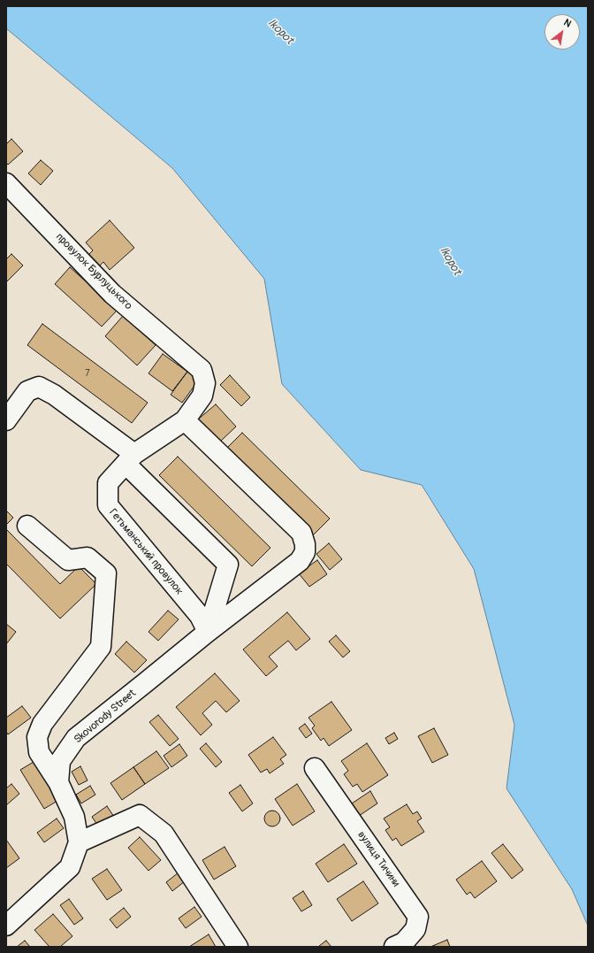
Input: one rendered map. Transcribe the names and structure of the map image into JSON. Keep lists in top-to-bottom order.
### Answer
{
  "streets": {
    "street": [
      "провулок Бурлуцького",
      "Гетьманський провулок",
      "Skovorody Street",
      "вулиця Тичини"
    ]
  },
  "crossings": [
    ["провулок Бурлуцького", "Гетьманський провулок"],
    ["Гетьманський провулок", "Skovorody Street"]
  ],
  "water": ["Ikopot"],
  "house_numbers": ["7"],
  "north": "top right"
}
